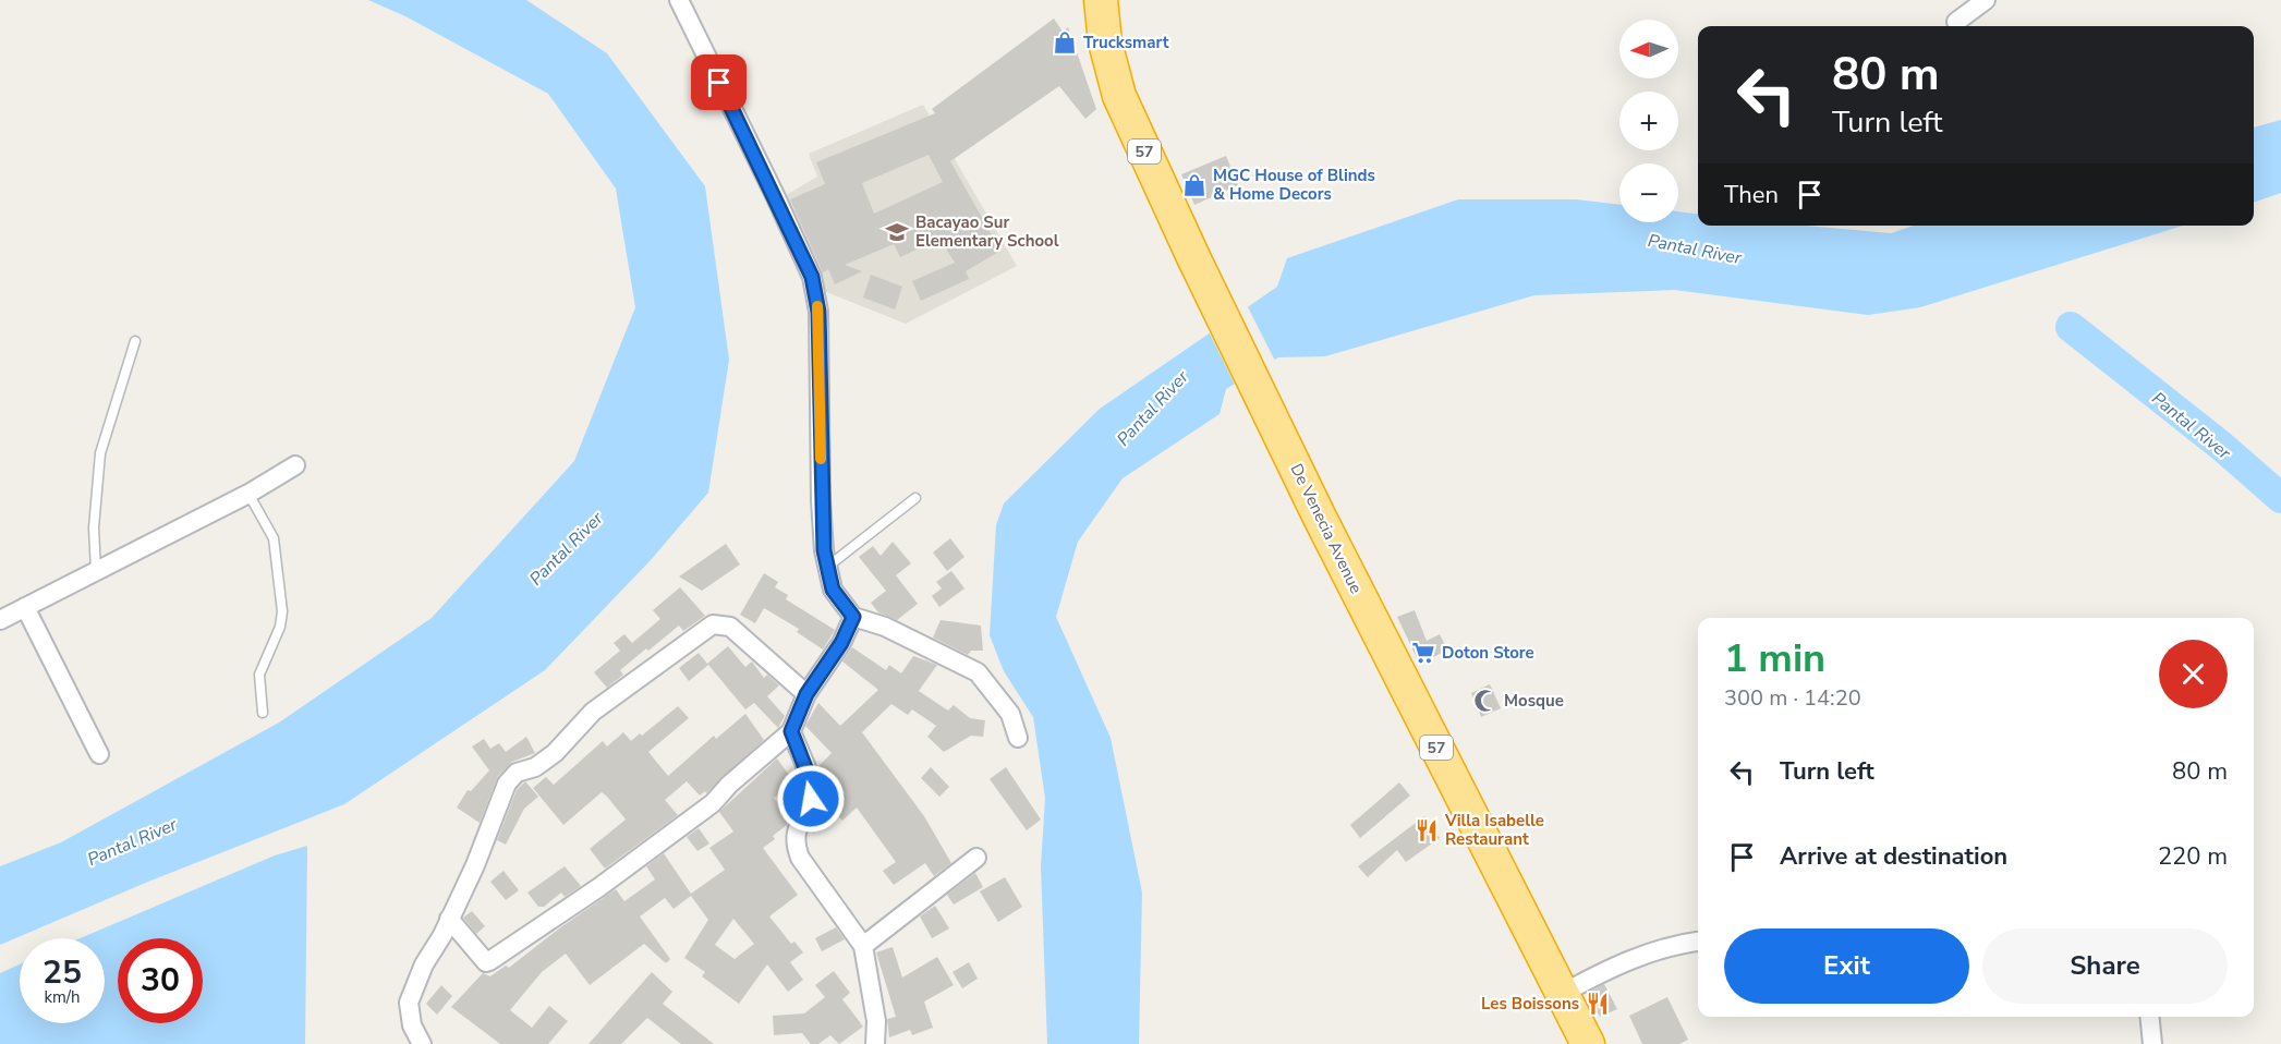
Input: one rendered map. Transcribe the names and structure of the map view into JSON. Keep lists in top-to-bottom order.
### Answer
{
  "streets": {
    "highway": ["57", "De Venecia Avenue"]
  },
  "water": ["Pantal River"],
  "places": {
    "shop": ["Trucksmart", "MGC House of Blinds & Home Decors"],
    "school or university": ["Bacayao Sur Elementary School"],
    "supermarket": ["Doton Store"],
    "mosque": ["Mosque"],
    "restaurant": ["Villa Isabelle Restaurant", "Les Boissons"]
  },
  "north": "left",
  "page": {
    "map_buttons": ["+", "−"],
    "turn": ["80 m", "Turn left"],
    "then": "Then",
    "heading": ["1 min", "300 m · 14:20"],
    "list": [
      {
        "name": "Turn left",
        "value": "80 m"
      },
      {
        "name": "Arrive at destination",
        "value": "220 m"
      }
    ],
    "buttons": ["Exit", "Share"],
    "speed": "25 km/h",
    "limit": "30"
  }
}
